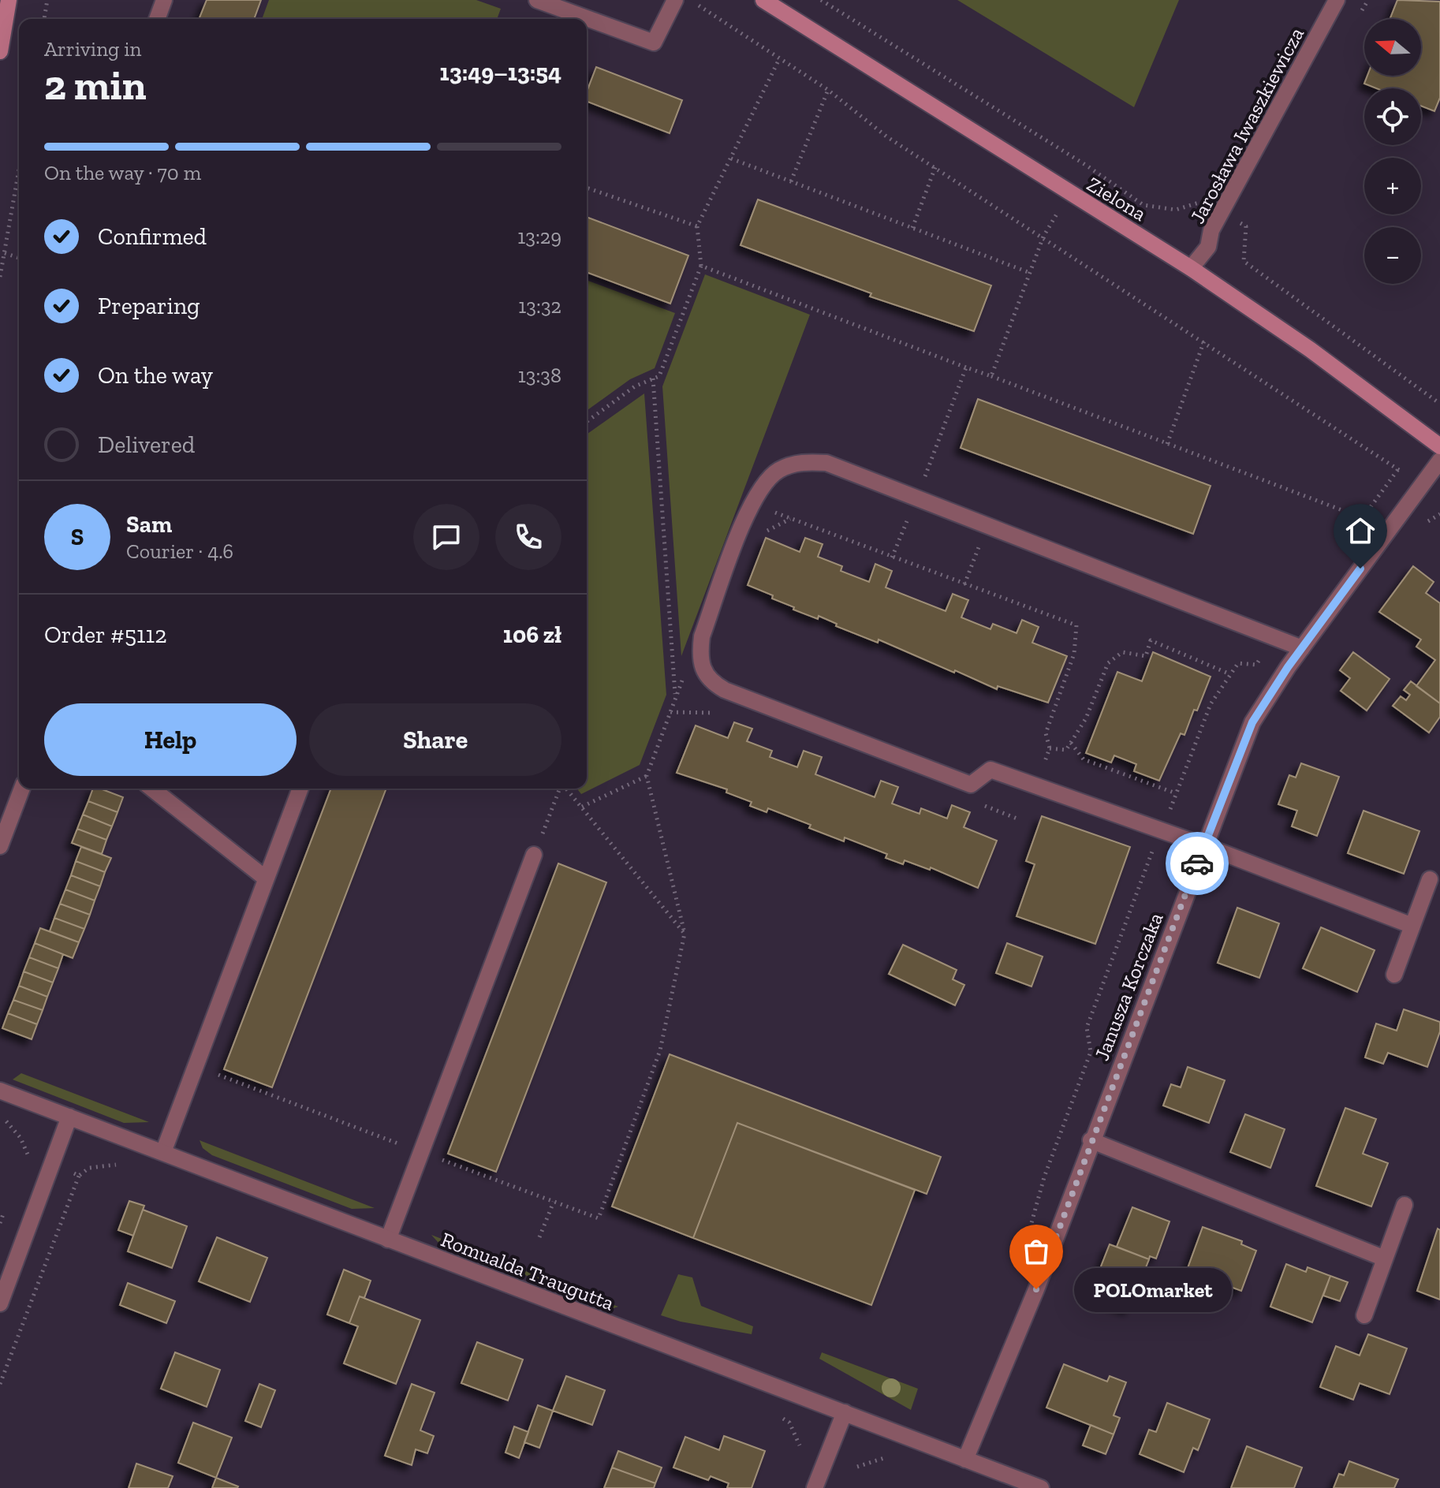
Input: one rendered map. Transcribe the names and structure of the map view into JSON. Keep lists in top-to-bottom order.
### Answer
{
  "streets": {
    "street": [
      "Jarosława Iwaszkiewicza",
      "Zielona",
      "Janusza Korczaka",
      "Romualda Traugutta"
    ]
  },
  "crossings": [
    ["Jarosława Iwaszkiewicza", "Zielona"],
    ["Janusza Korczaka", "Romualda Traugutta"]
  ],
  "places": ["POLOmarket"],
  "north": "left",
  "page": {
    "map_buttons": ["+", "−"],
    "heading": ["2 min", "Arriving in", "13:49–13:54"],
    "panel": [
      "Sam",
      "Courier · 4.6",
      "Order #5112",
      "106 zł"
    ],
    "bar": "On the way · 70 m",
    "list": [
      ["Confirmed", "13:29"],
      ["Preparing", "13:32"],
      ["On the way", "13:38"],
      "Delivered"
    ],
    "round": "S",
    "buttons": ["Help", "Share"],
    "bubble": "POLOmarket"
  }
}
